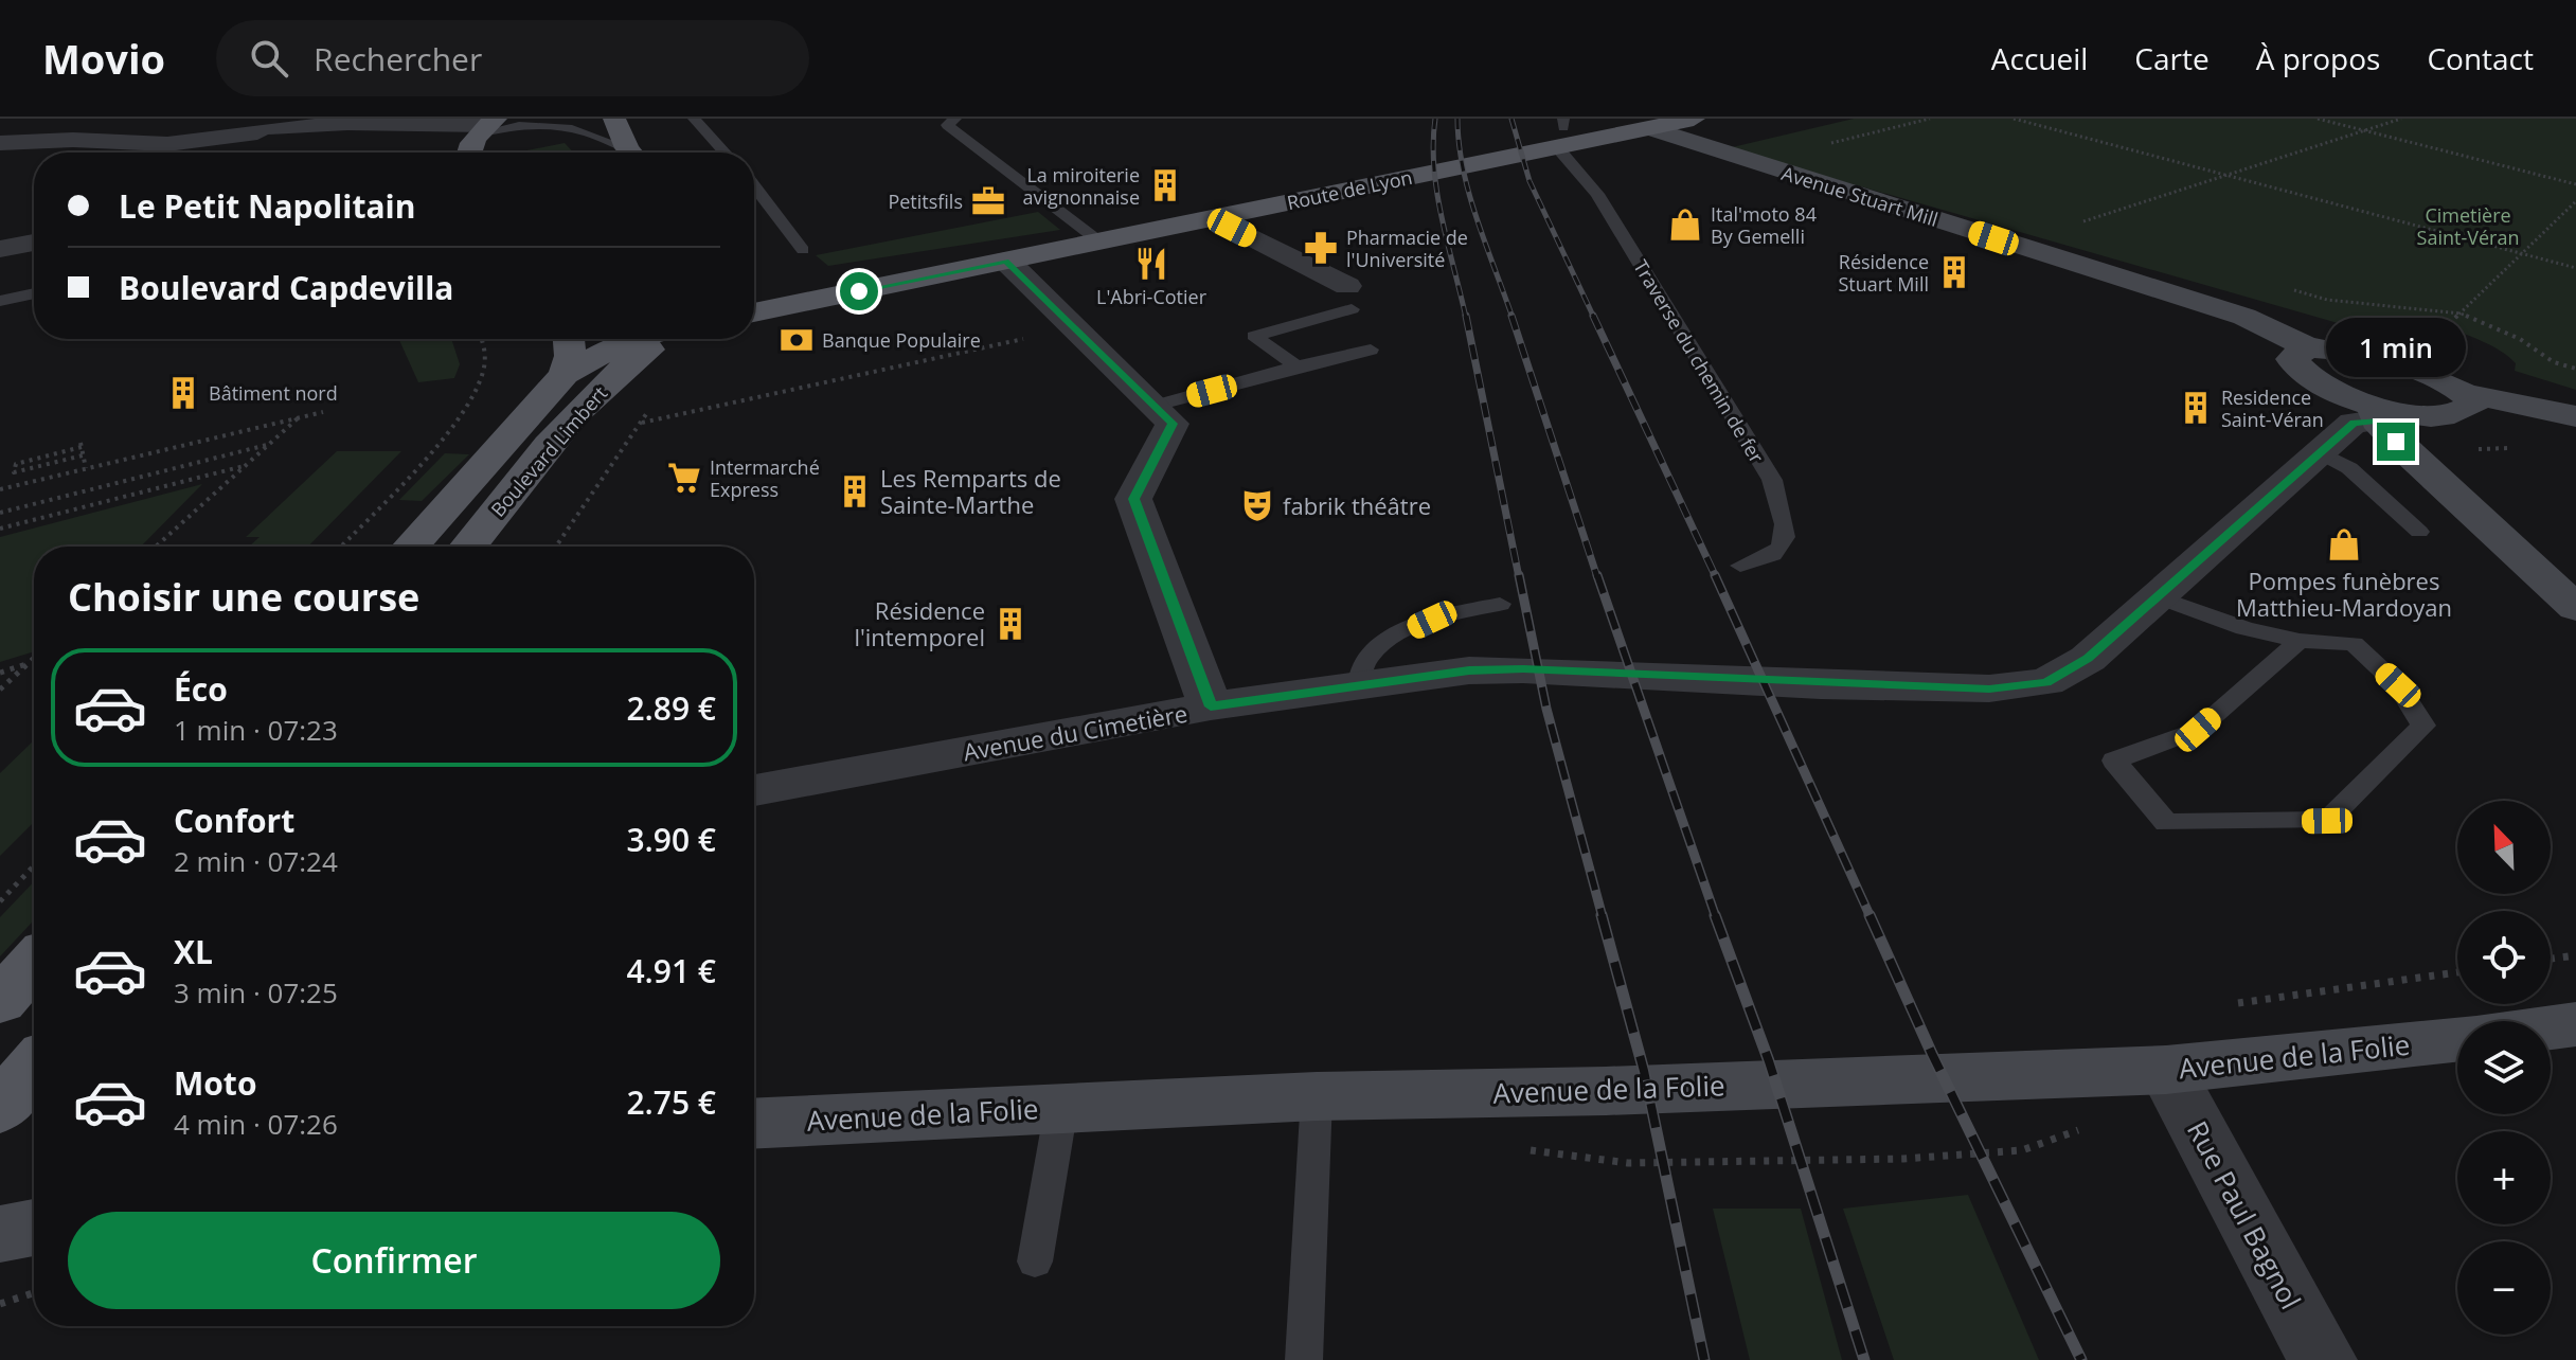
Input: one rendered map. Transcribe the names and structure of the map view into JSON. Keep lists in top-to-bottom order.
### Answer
{
  "streets": {
    "main road": ["Route de Lyon", "Boulevard Limbert"],
    "street": [
      "Avenue Stuart Mill",
      "Avenue du Cimetière",
      "Avenue de la Folie",
      "Rue Paul Bagnol"
    ],
    "lane": ["Traverse du chemin de fer"]
  },
  "crossings": [
    ["Route de Lyon", "Avenue Stuart Mill"],
    ["Route de Lyon", "Traverse du chemin de fer"],
    ["Avenue de la Folie", "Rue Paul Bagnol"]
  ],
  "parks": ["Cimetière Saint-Véran"],
  "places": {
    "building": [
      "La miroiterie avignonnaise",
      "Résidence Stuart Mill",
      "Bâtiment nord",
      "Residence Saint-Véran",
      "Les Remparts de Sainte-Marthe",
      "Résidence l'intemporel"
    ],
    "office": ["Petitsfils"],
    "shop": ["Ital'moto 84 By Gemelli", "Pompes funèbres Matthieu-Mardoyan"],
    "pharmacy": ["Pharmacie de l'Université"],
    "restaurant": ["L'Abri-Cotier"],
    "bank": ["Banque Populaire"],
    "supermarket": ["Intermarché Express"],
    "theatre": ["fabrik théâtre"]
  },
  "north": "top left",
  "page": {
    "header": "Movio",
    "search": "Rechercher",
    "nav": [
      "Accueil",
      "Carte",
      "À propos",
      "Contact"
    ],
    "banner": ["Le Petit Napolitain", "Boulevard Capdevilla"],
    "bubble": "1 min",
    "heading": "Choisir une course",
    "list": [
      {
        "name": "Éco",
        "note": "1 min · 07:23",
        "value": "2.89 €"
      },
      {
        "name": "Confort",
        "note": "2 min · 07:24",
        "value": "3.90 €"
      },
      {
        "name": "XL",
        "note": "3 min · 07:25",
        "value": "4.91 €"
      },
      {
        "name": "Moto",
        "note": "4 min · 07:26",
        "value": "2.75 €"
      }
    ],
    "map_buttons": ["+", "−"],
    "buttons": "Confirmer"
  }
}
